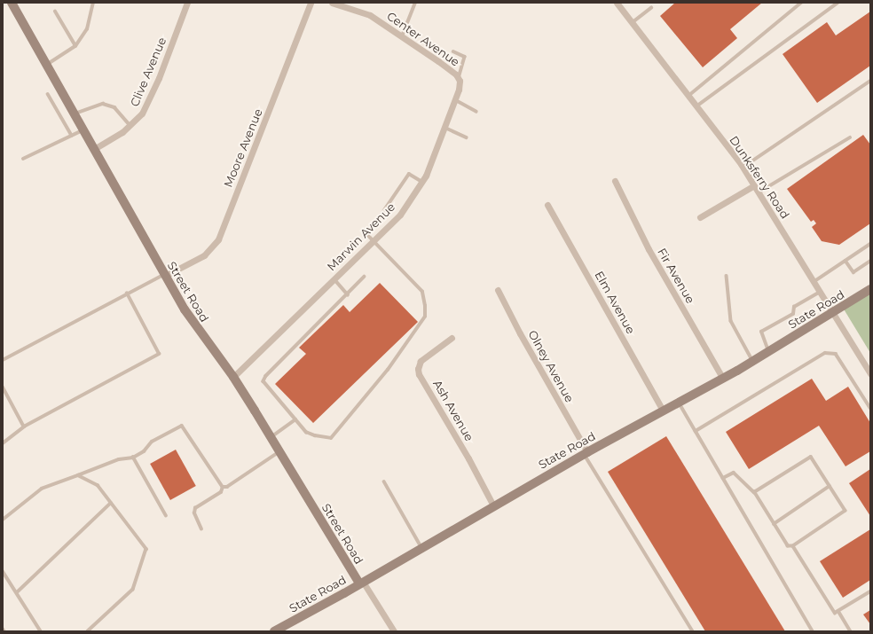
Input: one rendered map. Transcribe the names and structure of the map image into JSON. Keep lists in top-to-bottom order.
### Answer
{
  "streets": {
    "main road": ["Street Road", "State Road"],
    "street": [
      "Center Avenue",
      "Clive Avenue",
      "Moore Avenue",
      "Dunksferry Road",
      "Marwin Avenue",
      "Fir Avenue",
      "Elm Avenue",
      "Olney Avenue",
      "Ash Avenue"
    ]
  },
  "crossings": [
    ["Center Avenue", "Marwin Avenue"],
    ["Clive Avenue", "Street Road"],
    ["Moore Avenue", "Street Road"],
    ["Dunksferry Road", "State Road"],
    ["Marwin Avenue", "Street Road"],
    ["Fir Avenue", "State Road"],
    ["Street Road", "State Road"],
    ["Elm Avenue", "State Road"],
    ["State Road", "Olney Avenue"],
    ["State Road", "Ash Avenue"]
  ]
}
